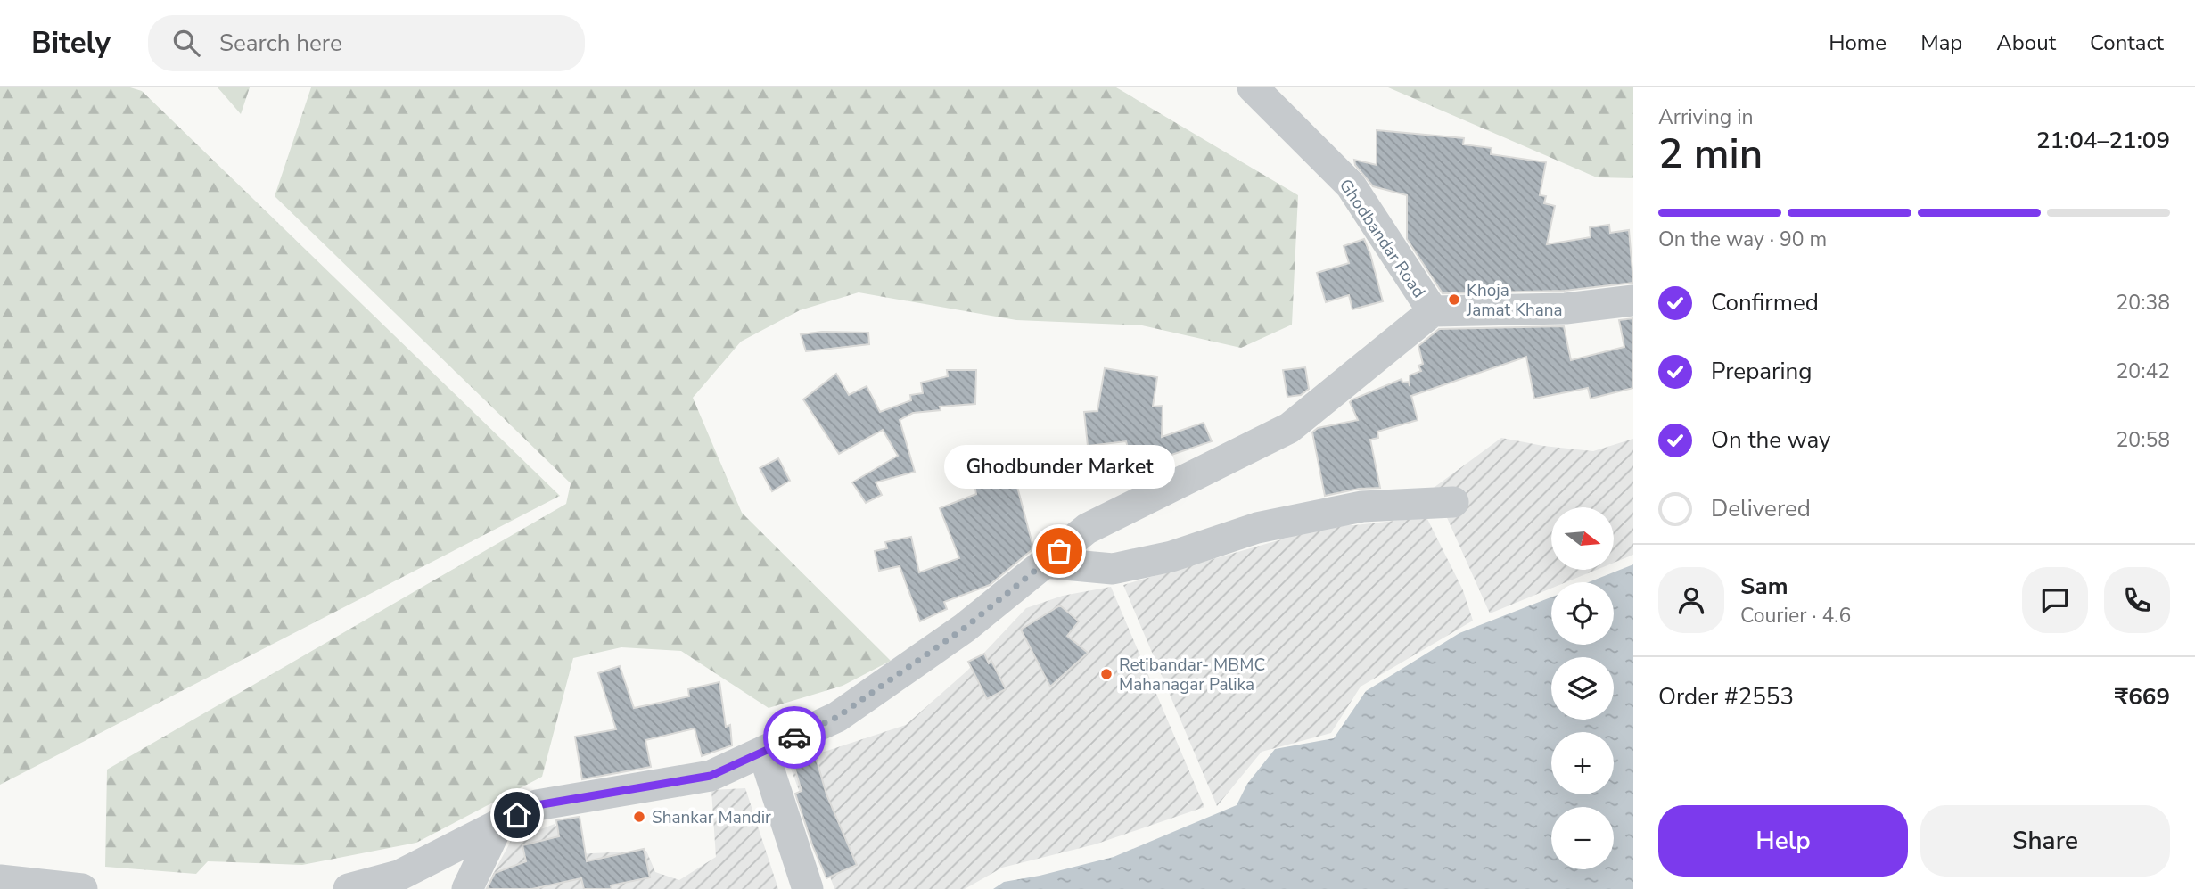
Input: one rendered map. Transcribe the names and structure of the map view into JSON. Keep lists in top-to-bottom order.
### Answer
{
  "streets": {
    "street": ["Ghodbandar Road"]
  },
  "places": [
    "Khoja Jamat Khana",
    "Ghodbunder Market",
    "Retibandar- MBMC Mahanagar Palika",
    "Shankar Mandir"
  ],
  "north": "right",
  "page": {
    "header": "Bitely",
    "search": "Search here",
    "nav": [
      "Home",
      "Map",
      "About",
      "Contact"
    ],
    "heading": ["2 min", "Arriving in", "21:04–21:09"],
    "panel": [
      "Sam",
      "Courier · 4.6",
      "Order #2553",
      "₹669"
    ],
    "bar": "On the way · 90 m",
    "list": [
      ["Confirmed", "20:38"],
      ["Preparing", "20:42"],
      ["On the way", "20:58"],
      "Delivered"
    ],
    "bubble": "Ghodbunder Market",
    "map_buttons": ["+", "−"],
    "buttons": ["Help", "Share"]
  }
}
